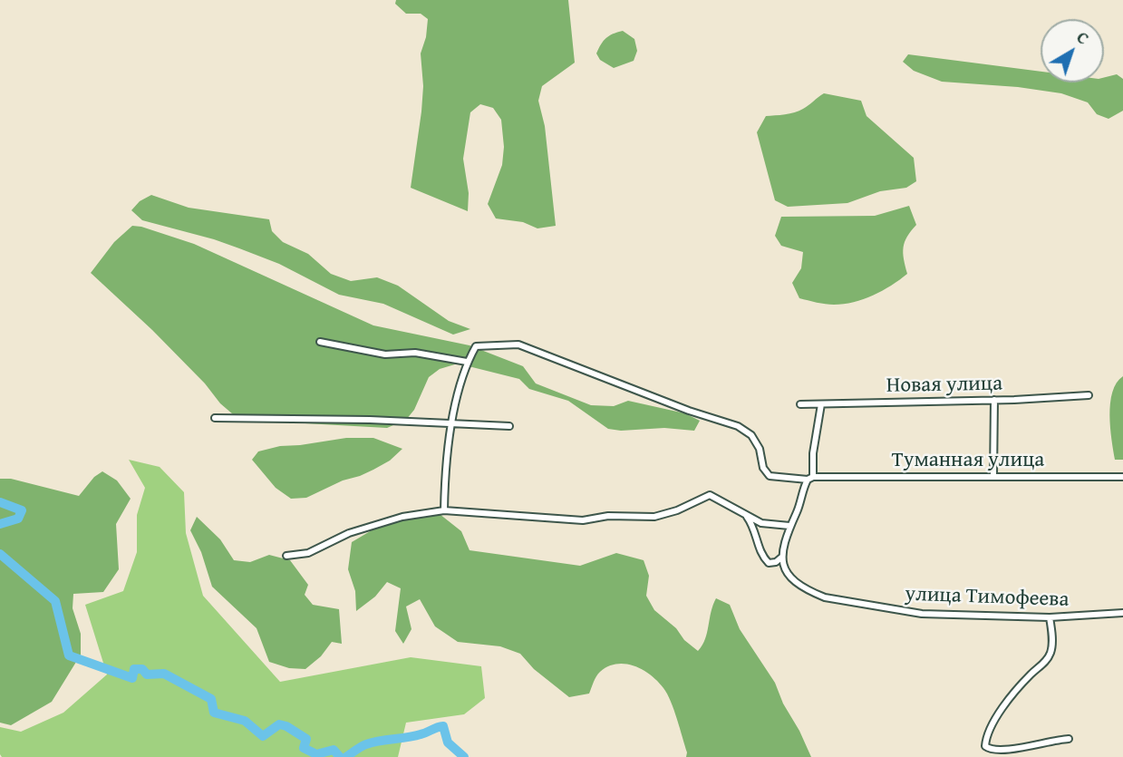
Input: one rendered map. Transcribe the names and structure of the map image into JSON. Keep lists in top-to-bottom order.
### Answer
{
  "streets": {
    "street": ["Новая улица", "Туманная улица", "улица Тимофеева"]
  },
  "north": "top right"
}
